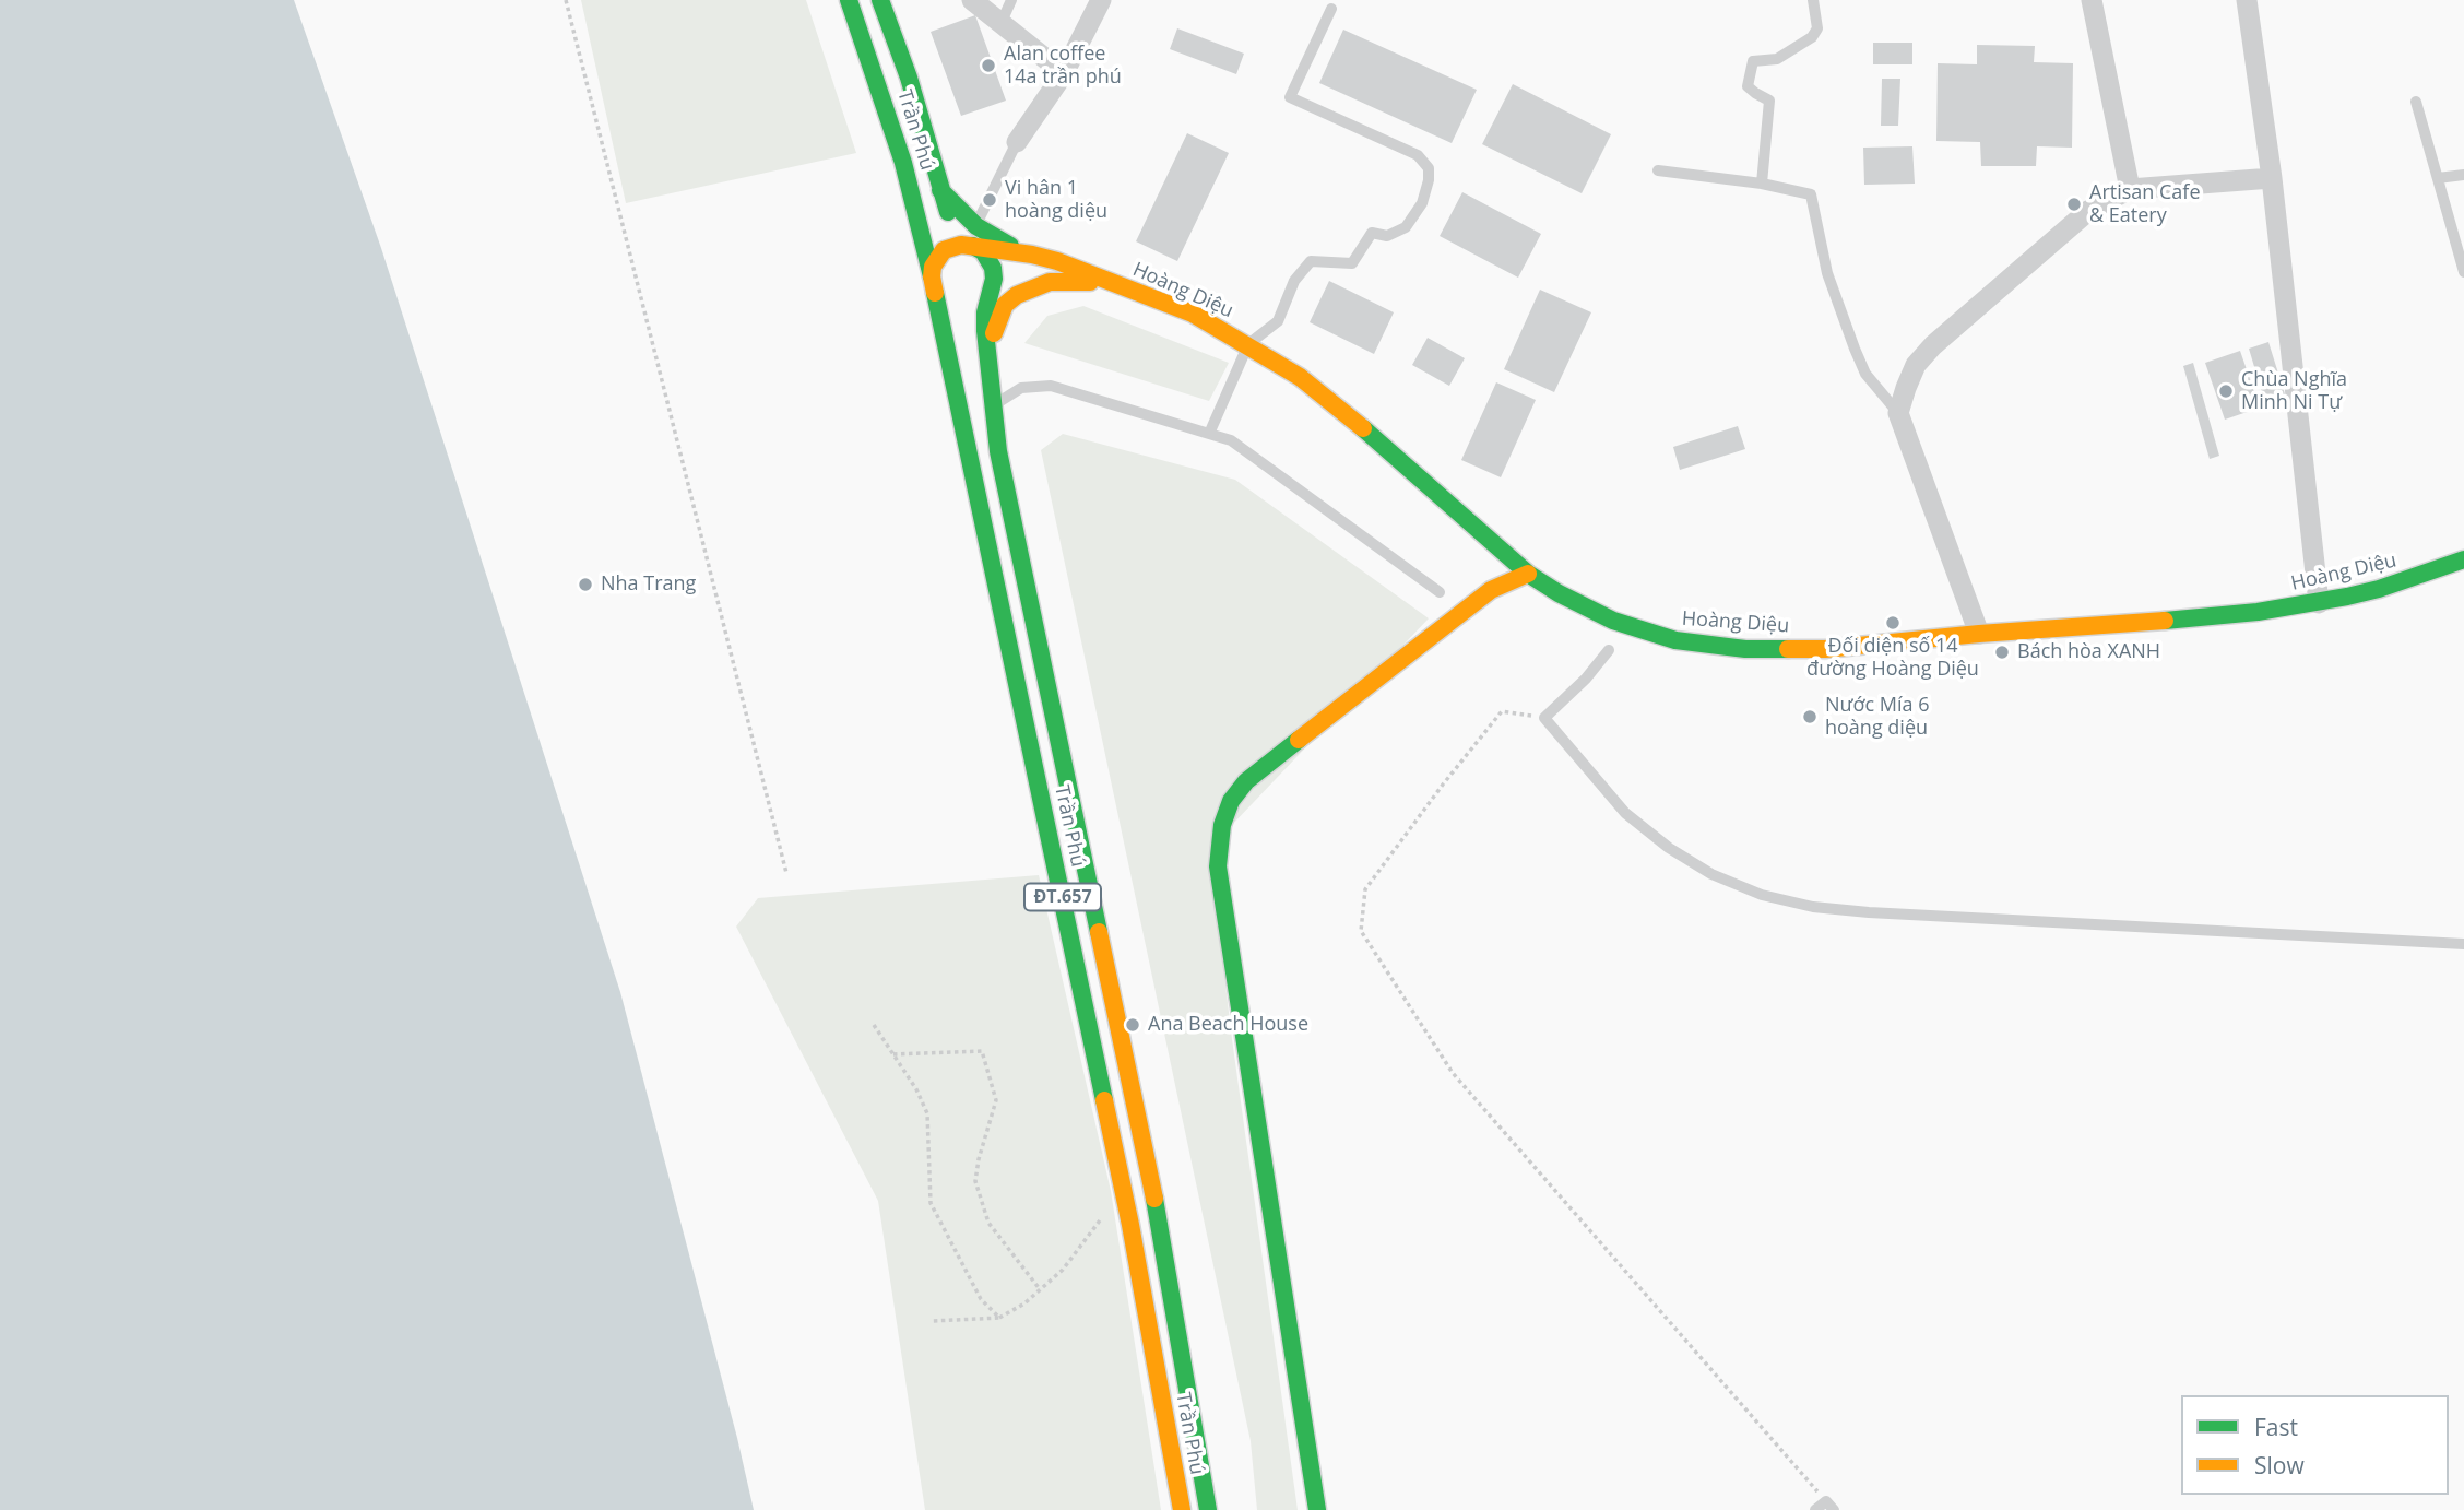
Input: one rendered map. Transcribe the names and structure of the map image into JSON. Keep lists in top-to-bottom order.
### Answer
{
  "streets": {
    "main road": ["Trần Phú", "Hoàng Diệu", "ĐT.657"]
  },
  "crossings": [
    ["Trần Phú", "Hoàng Diệu"],
    ["Trần Phú", "ĐT.657"],
    ["Hoàng Diệu", "ĐT.657"]
  ],
  "places": [
    "Alan coffee 14a trần phú",
    "Vi hân 1 hoàng diệu",
    "Artisan Cafe & Eatery",
    "Chùa Nghĩa Minh Ni Tự",
    "Nha Trang",
    "Đối diện số 14 đường Hoàng Diệu",
    "Bách hòa XANH",
    "Nước Mía 6 hoàng diệu",
    "Ana Beach House"
  ],
  "legend": ["Fast", "Slow"]
}
